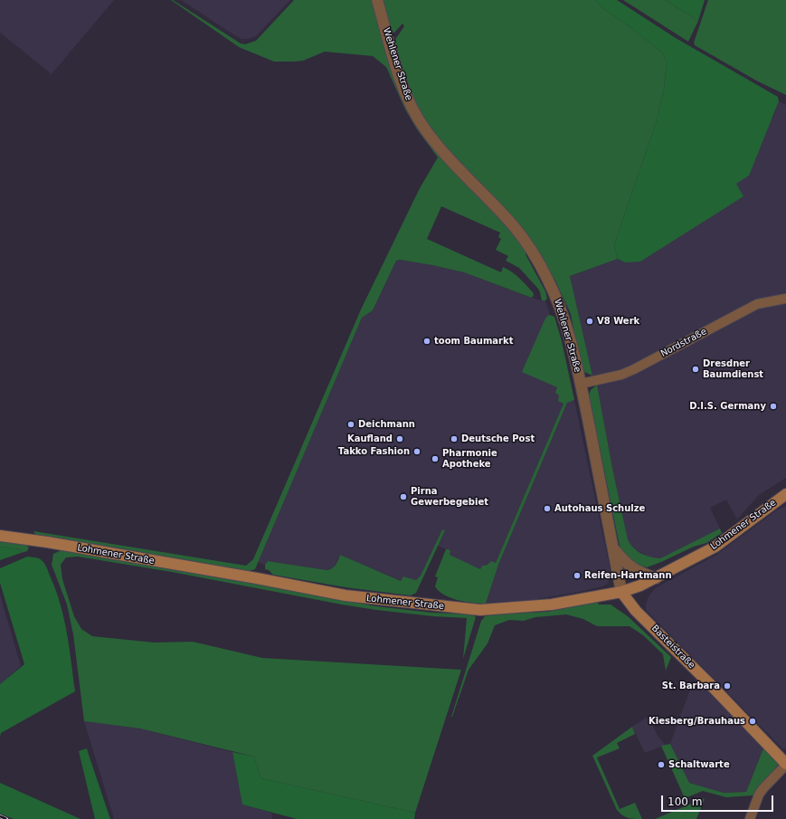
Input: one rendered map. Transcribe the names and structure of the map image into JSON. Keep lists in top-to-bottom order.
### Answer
{
  "streets": {
    "main road": ["Lohmener Straße", "Basteistraße"],
    "street": ["Wehlener Straße", "Nordstraße"]
  },
  "crossings": [
    ["Wehlener Straße", "Nordstraße"],
    ["Wehlener Straße", "Lohmener Straße"],
    ["Wehlener Straße", "Basteistraße"],
    ["Lohmener Straße", "Basteistraße"]
  ],
  "places": [
    "V8 Werk",
    "toom Baumarkt",
    "Dresdner Baumdienst",
    "D.I.S. Germany",
    "Deichmann",
    "Kaufland",
    "Deutsche Post",
    "Takko Fashion",
    "Pharmonie Apotheke",
    "Pirna Gewerbegebiet",
    "Autohaus Schulze",
    "Reifen-Hartmann",
    "St. Barbara",
    "Kiesberg/Brauhaus",
    "Schaltwarte"
  ],
  "scale_bar": "100 m"
}
